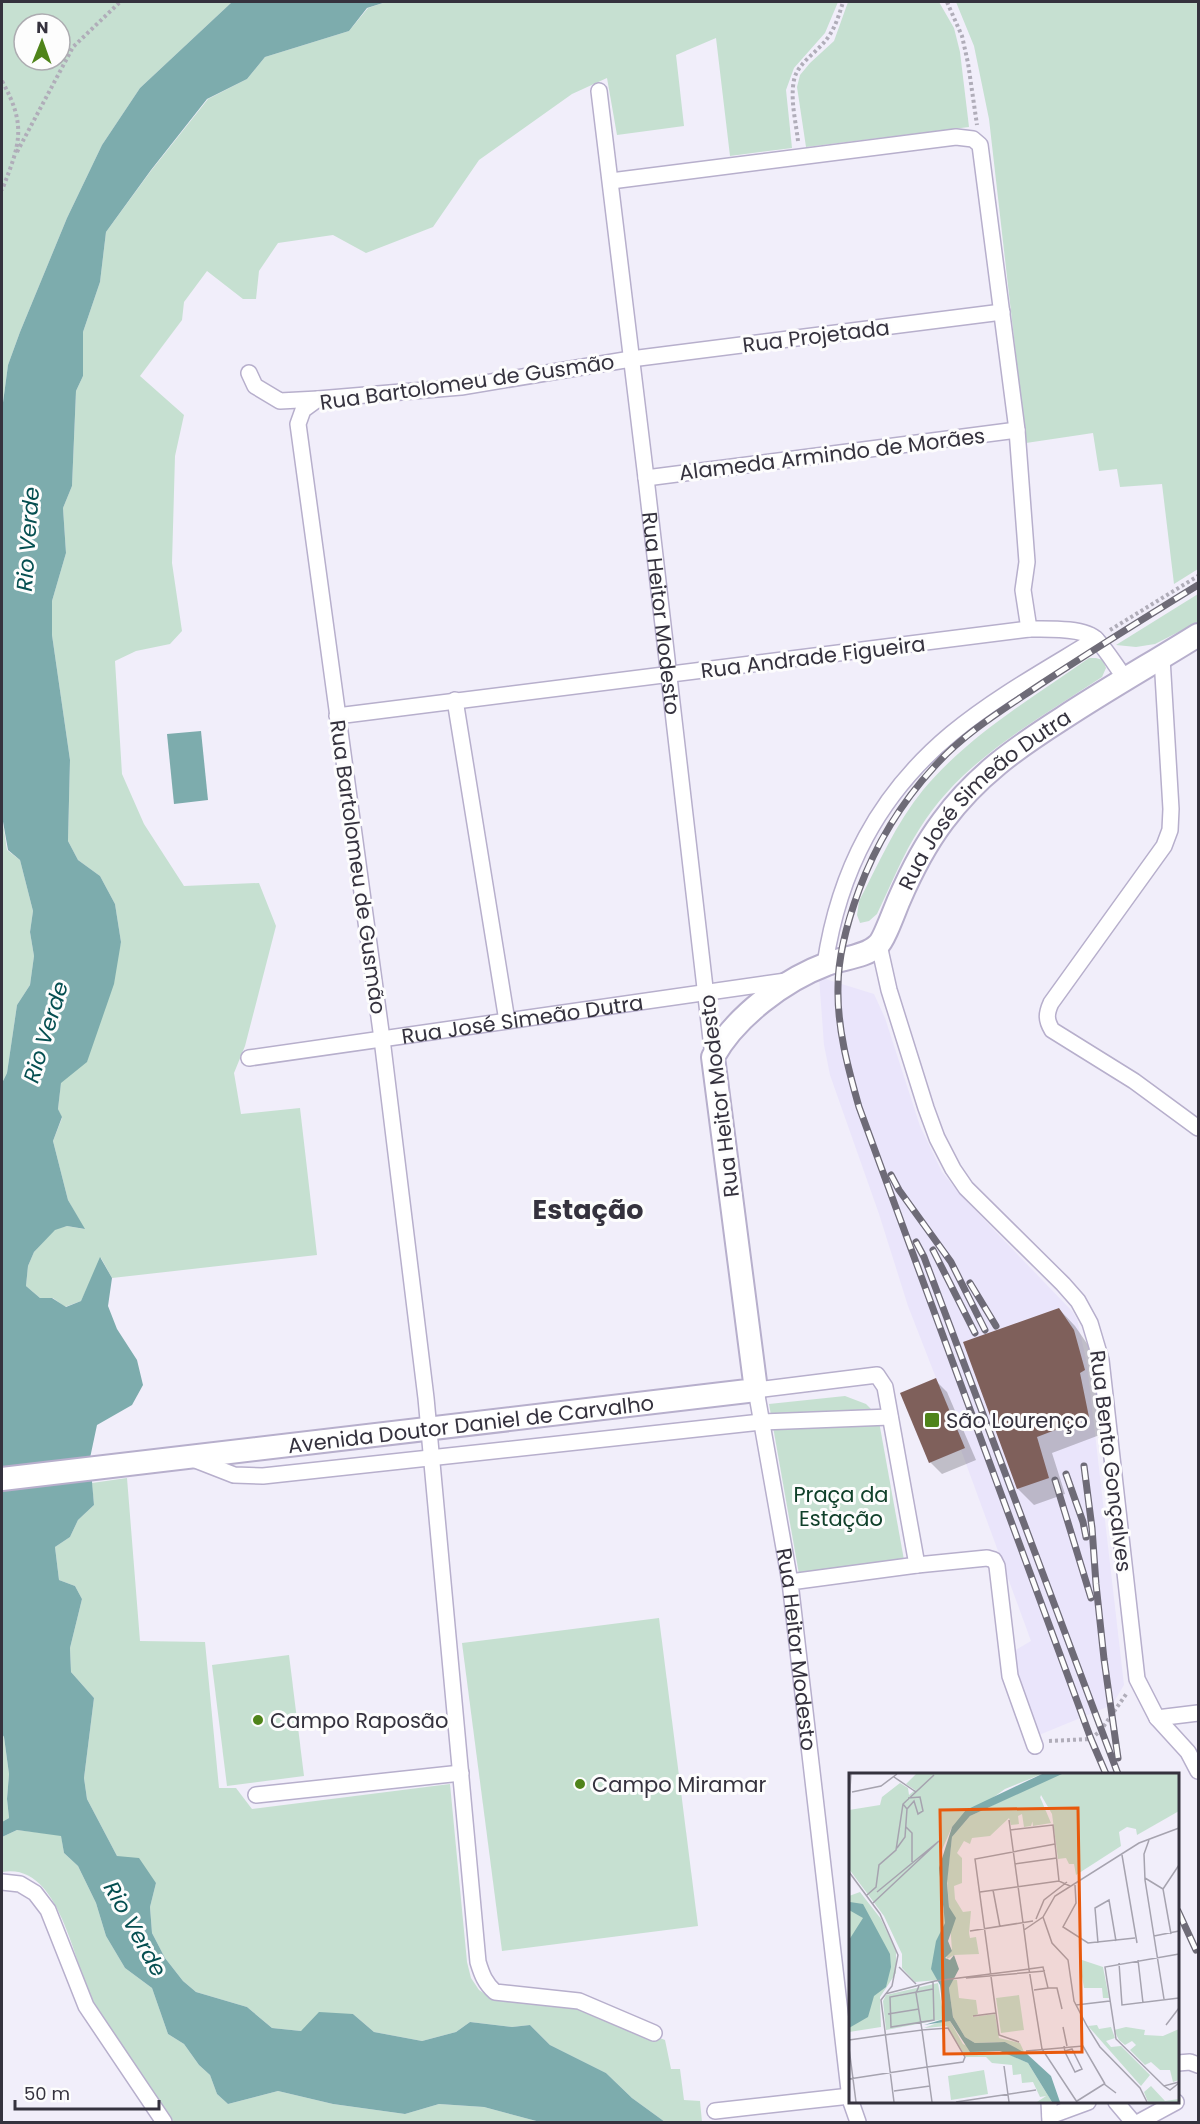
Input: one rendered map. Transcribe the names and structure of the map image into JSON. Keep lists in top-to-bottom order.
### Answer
{
  "streets": {
    "main road": ["Rua Heitor Modesto", "Rua José Simeão Dutra", "Avenida Doutor Daniel de Carvalho"],
    "street": [
      "Rua Projetada",
      "Rua Bartolomeu de Gusmão",
      "Alameda Armindo de Morães",
      "Rua Andrade Figueira",
      "Rua Bento Gonçalves"
    ]
  },
  "crossings": [
    ["Rua Projetada", "Rua Bartolomeu de Gusmão"],
    ["Rua Projetada", "Rua Heitor Modesto"],
    ["Rua Bartolomeu de Gusmão", "Rua Heitor Modesto"],
    ["Rua Bartolomeu de Gusmão", "Rua Andrade Figueira"],
    ["Rua Bartolomeu de Gusmão", "Rua José Simeão Dutra"],
    ["Rua Bartolomeu de Gusmão", "Avenida Doutor Daniel de Carvalho"],
    ["Alameda Armindo de Morães", "Rua Heitor Modesto"],
    ["Rua Heitor Modesto", "Rua Andrade Figueira"],
    ["Rua Heitor Modesto", "Rua José Simeão Dutra"],
    ["Rua Heitor Modesto", "Avenida Doutor Daniel de Carvalho"],
    ["Rua José Simeão Dutra", "Rua Bento Gonçalves"]
  ],
  "districts": ["Estação"],
  "water": ["Rio Verde"],
  "parks": ["Praça da Estação"],
  "places": {
    "transit": ["São Lourenço"],
    "other": ["Campo Raposão", "Campo Miramar"]
  },
  "scale_bar": "50 m",
  "north": "top"
}
